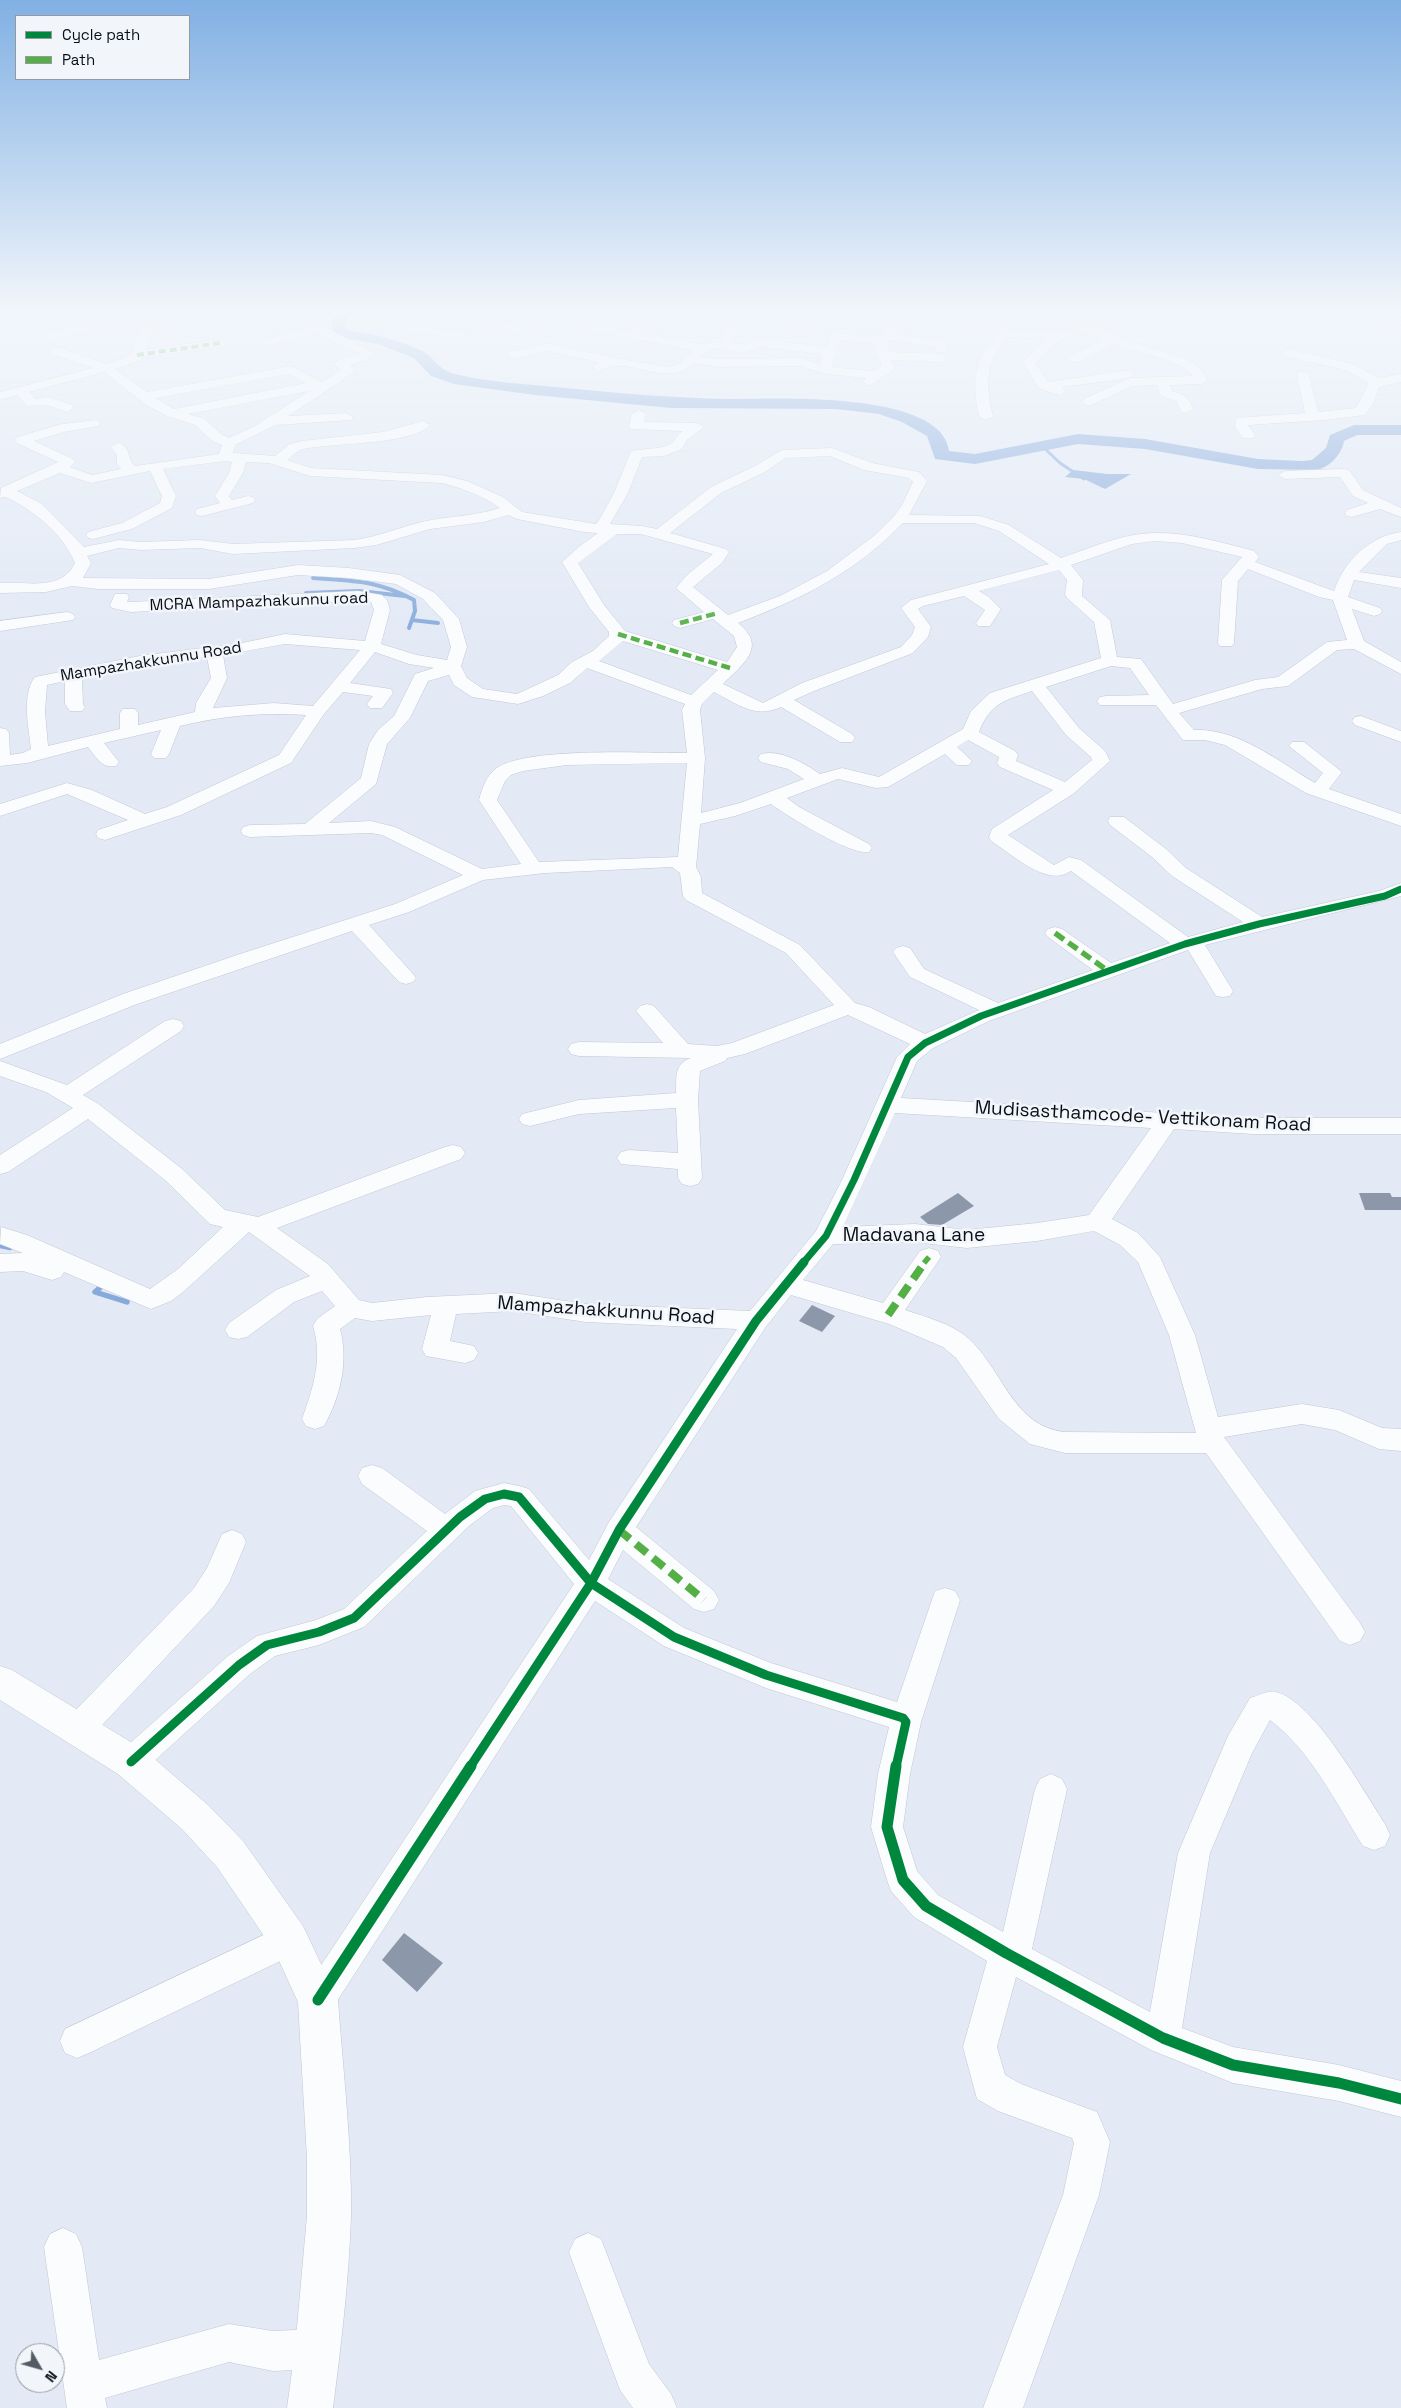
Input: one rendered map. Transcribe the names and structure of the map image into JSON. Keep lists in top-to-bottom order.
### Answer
{
  "streets": {
    "street": [
      "MCRA Mampazhakunnu road",
      "Mampazhakkunnu Road",
      "Mudisasthamcode- Vettikonam Road",
      "Madavana Lane"
    ]
  },
  "crossings": [
    ["MCRA Mampazhakunnu road", "Mampazhakkunnu Road"]
  ],
  "legend": ["Cycle path", "Path"],
  "north": "bottom right"
}
